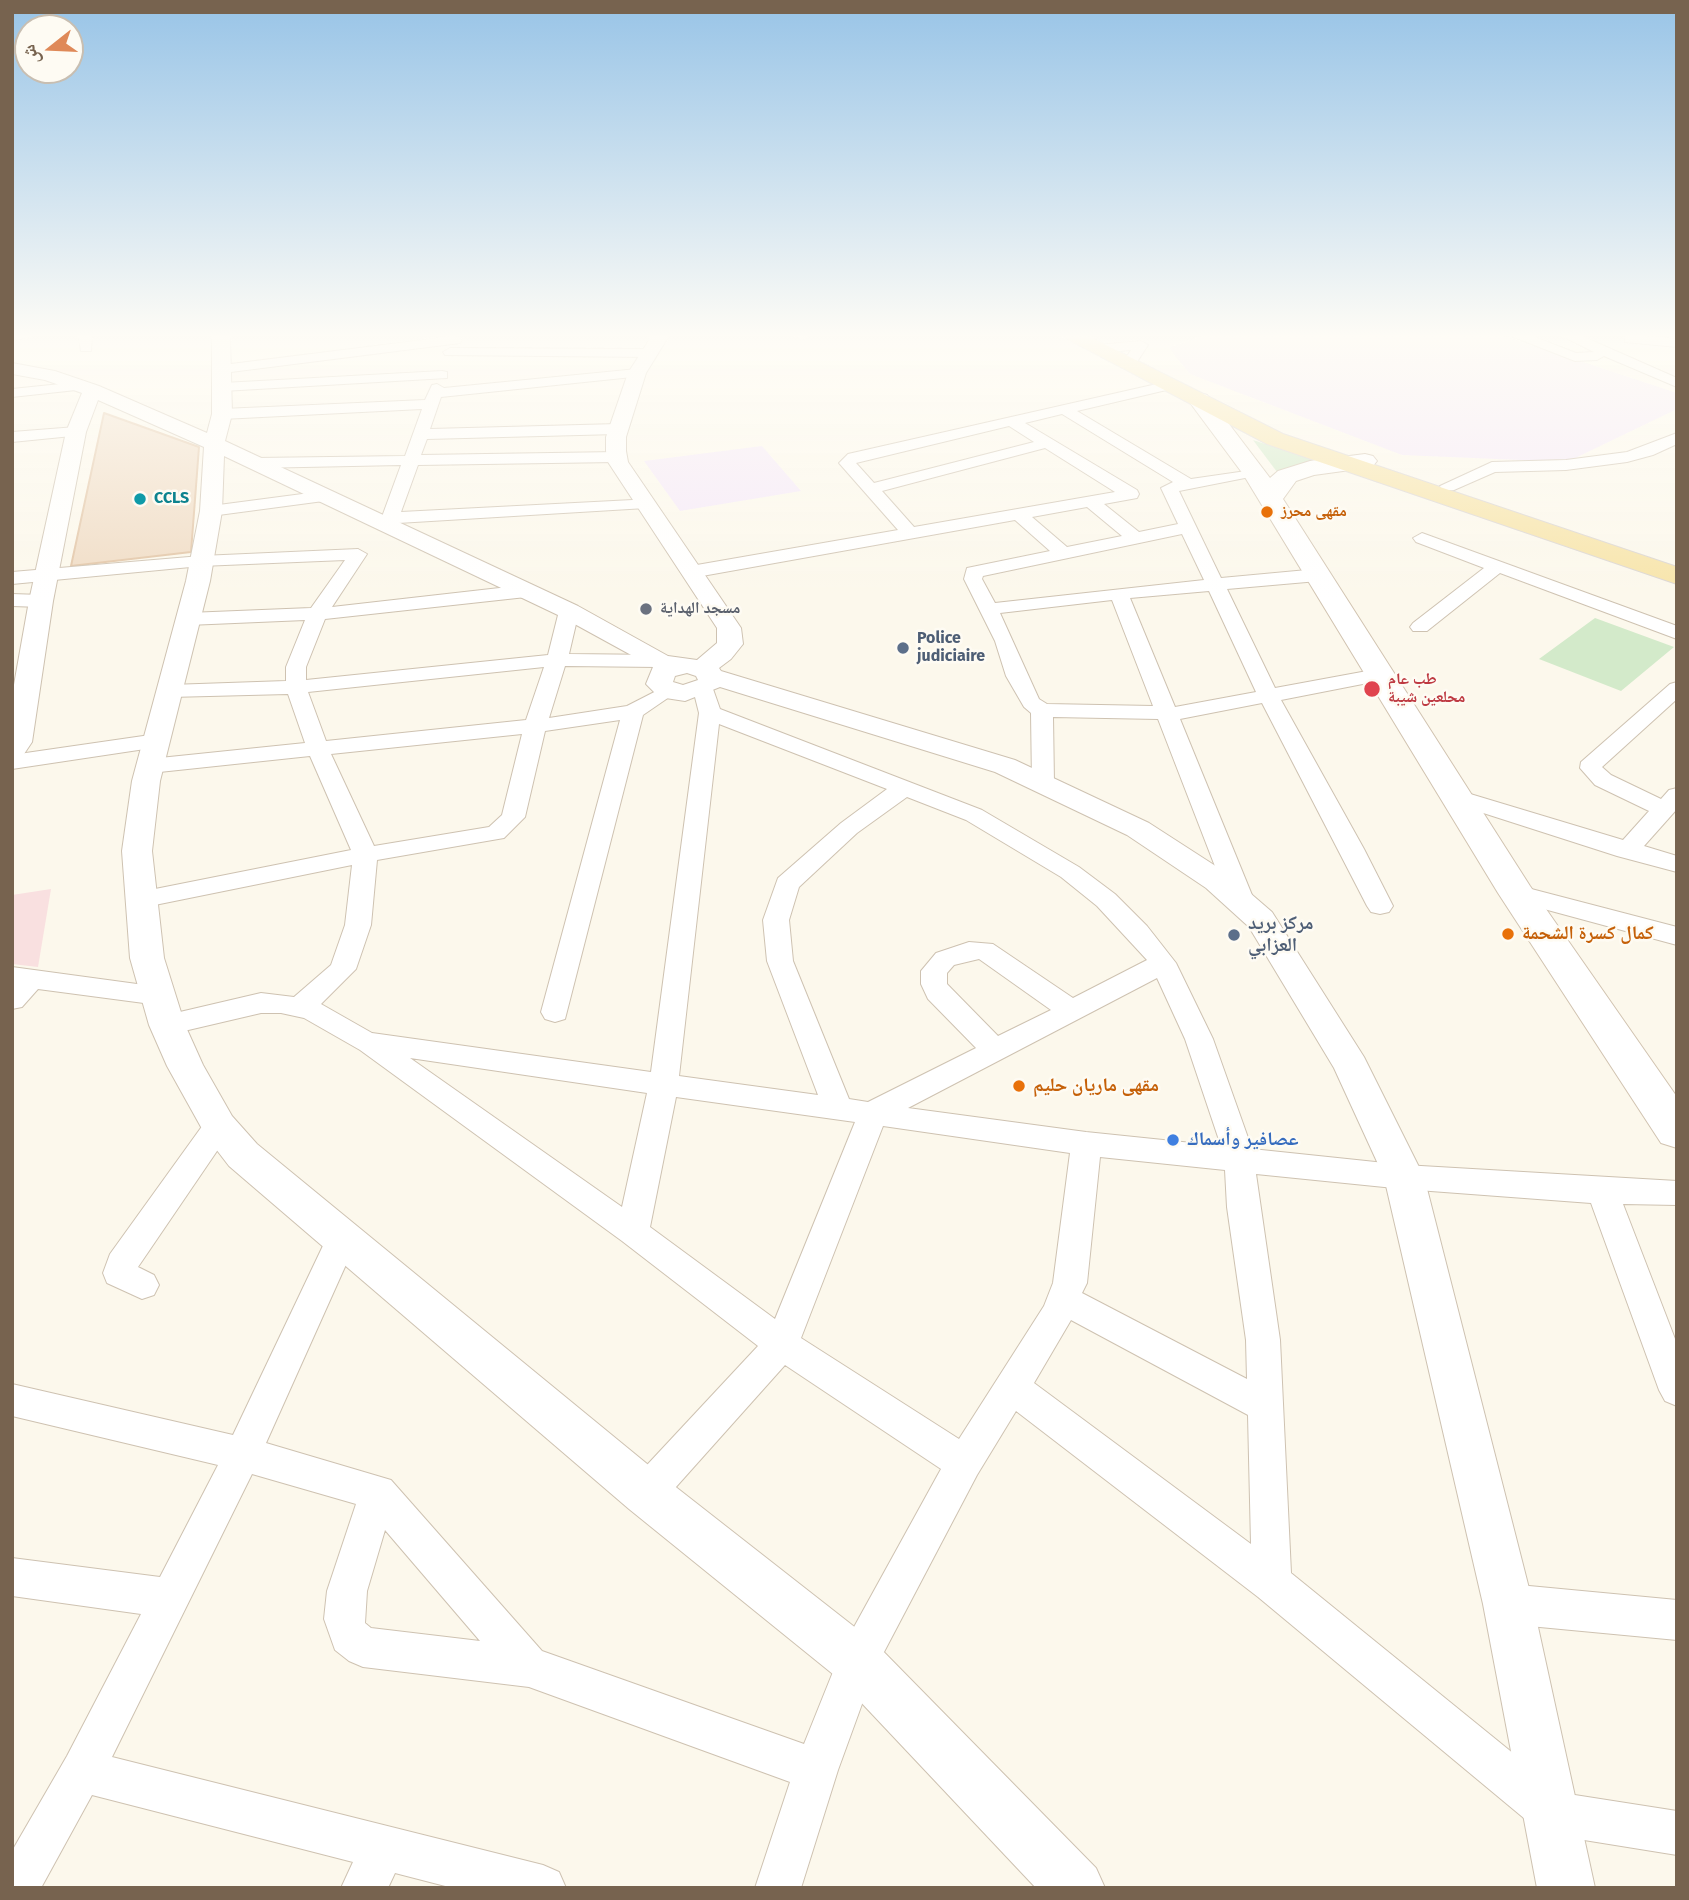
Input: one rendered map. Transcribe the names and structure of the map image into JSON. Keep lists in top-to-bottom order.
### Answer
{
  "places": [
    "CCLS",
    "مقهى محرز",
    "مسجد الهداية",
    "Police judiciaire",
    "طب عام محلعين شيبة",
    "كمال كسرة الشحمة",
    "مركز بريد العزابي",
    "مقهى ماريان حليم",
    "عصافير وأسماك"
  ],
  "north": "left"
}
